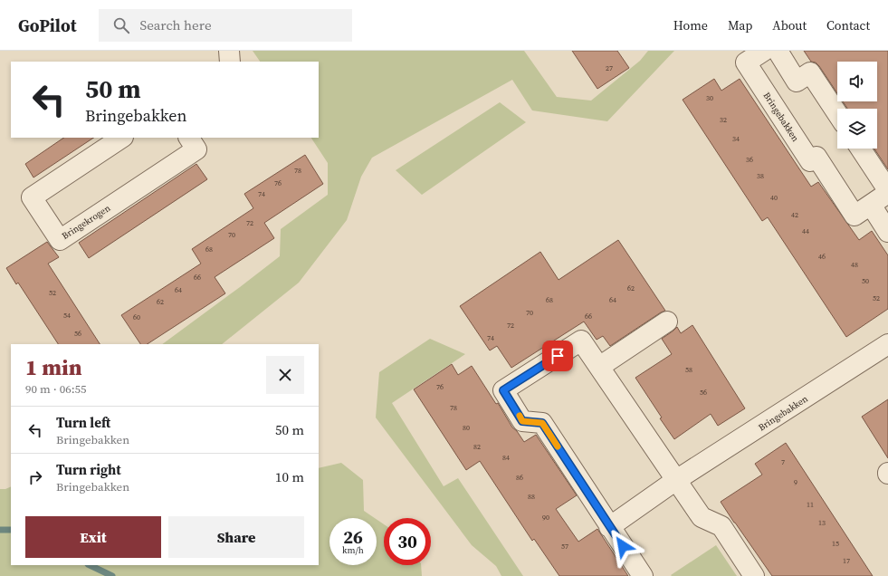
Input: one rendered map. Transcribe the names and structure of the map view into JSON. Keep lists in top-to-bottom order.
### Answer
{
  "streets": {
    "street": ["Bringebakken", "Bringekrogen"]
  },
  "house_numbers": [
    "27",
    "30",
    "32",
    "34",
    "36",
    "78",
    "38",
    "76",
    "74",
    "40",
    "42",
    "72",
    "44",
    "70",
    "68",
    "46",
    "48",
    "66",
    "50",
    "62",
    "64",
    "52",
    "52",
    "68",
    "64",
    "62",
    "70",
    "54",
    "66",
    "60",
    "72",
    "56",
    "74",
    "58",
    "76",
    "56",
    "78",
    "80",
    "82",
    "84",
    "7",
    "86",
    "9",
    "88",
    "11",
    "90",
    "13",
    "15",
    "57",
    "17"
  ],
  "page": {
    "header": "GoPilot",
    "search": "Search here",
    "nav": [
      "Home",
      "Map",
      "About",
      "Contact"
    ],
    "turn": ["50 m", "Bringebakken"],
    "heading": ["1 min", "90 m · 06:55"],
    "list": [
      {
        "name": "Turn left",
        "note": "Bringebakken",
        "value": "50 m"
      },
      {
        "name": "Turn right",
        "note": "Bringebakken",
        "value": "10 m"
      }
    ],
    "buttons": ["Exit", "Share"],
    "speed": "26 km/h",
    "limit": "30"
  }
}
